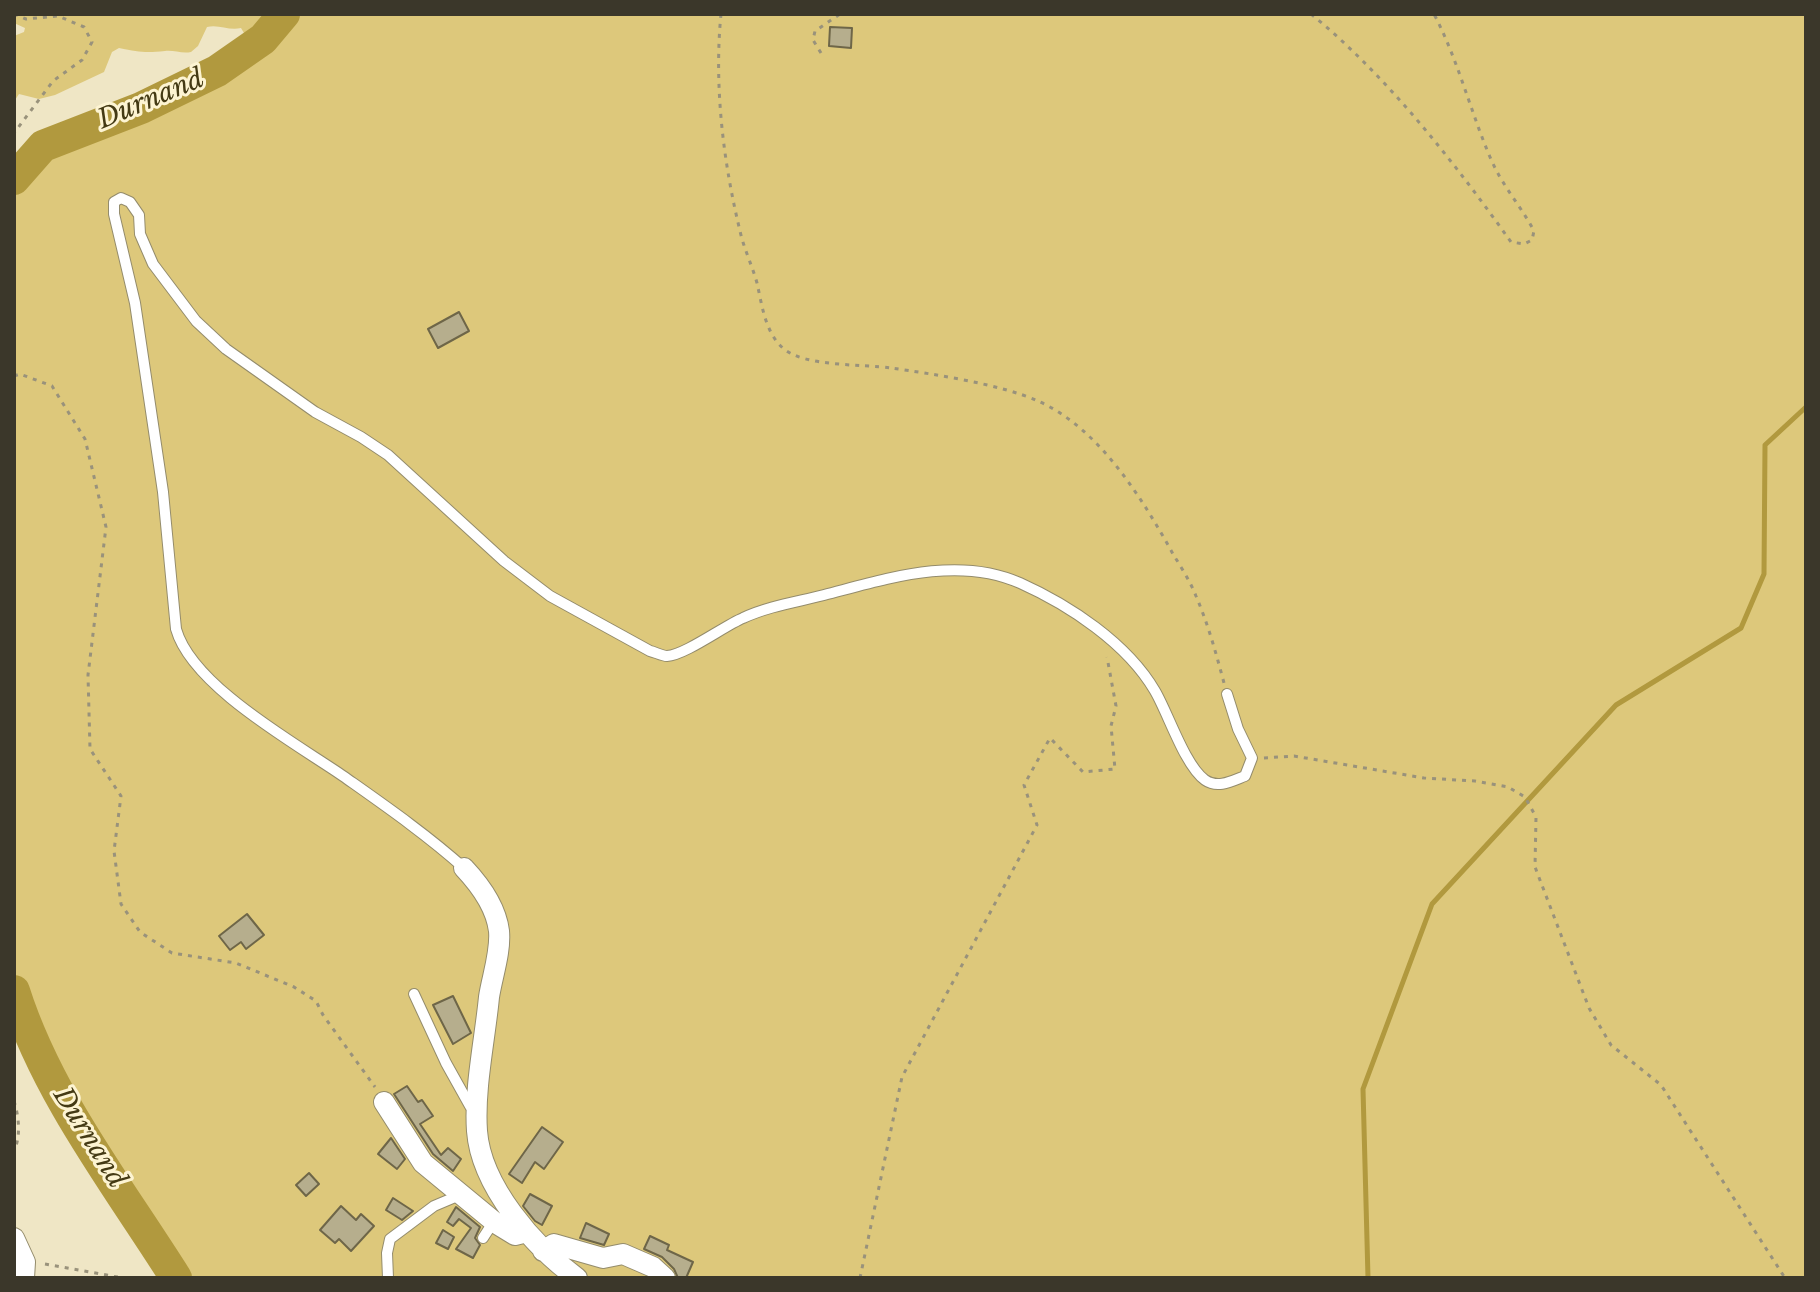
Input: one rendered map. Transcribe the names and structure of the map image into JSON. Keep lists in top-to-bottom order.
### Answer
{
  "water": ["Durnand"]
}
